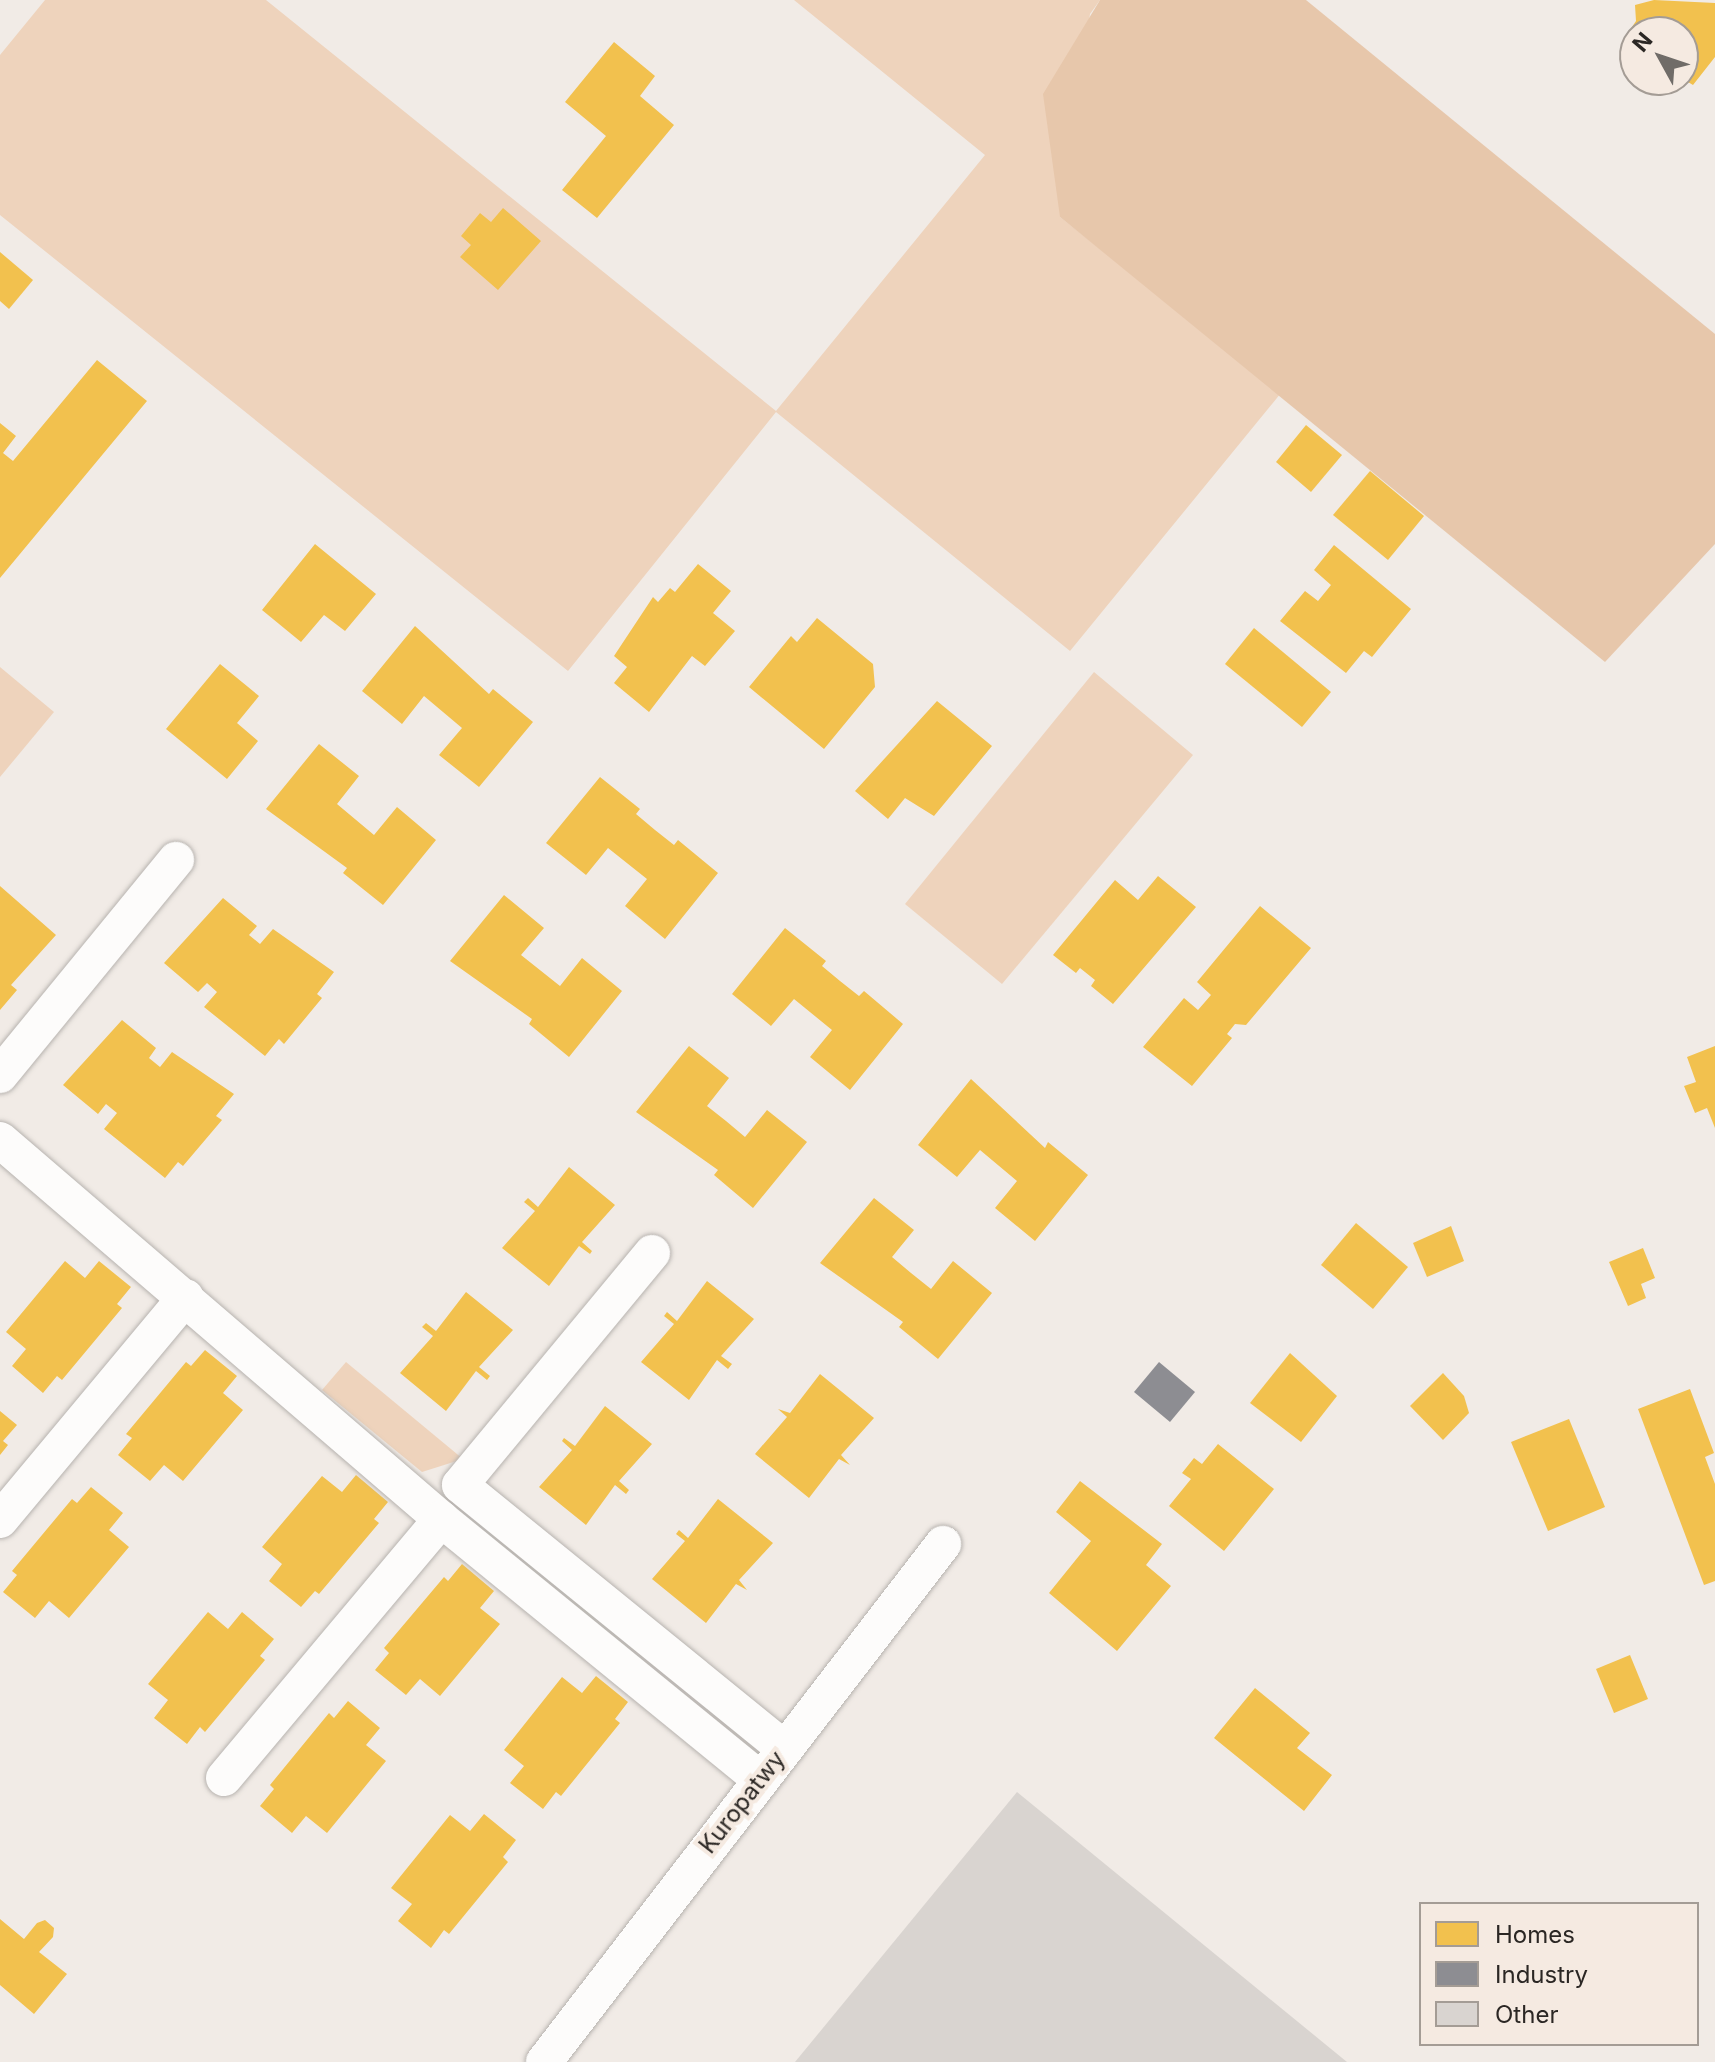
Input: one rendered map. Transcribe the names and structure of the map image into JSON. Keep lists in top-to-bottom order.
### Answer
{
  "streets": {
    "street": ["Kuropatwy"]
  },
  "legend": ["Homes", "Industry", "Other"],
  "north": "top left"
}
